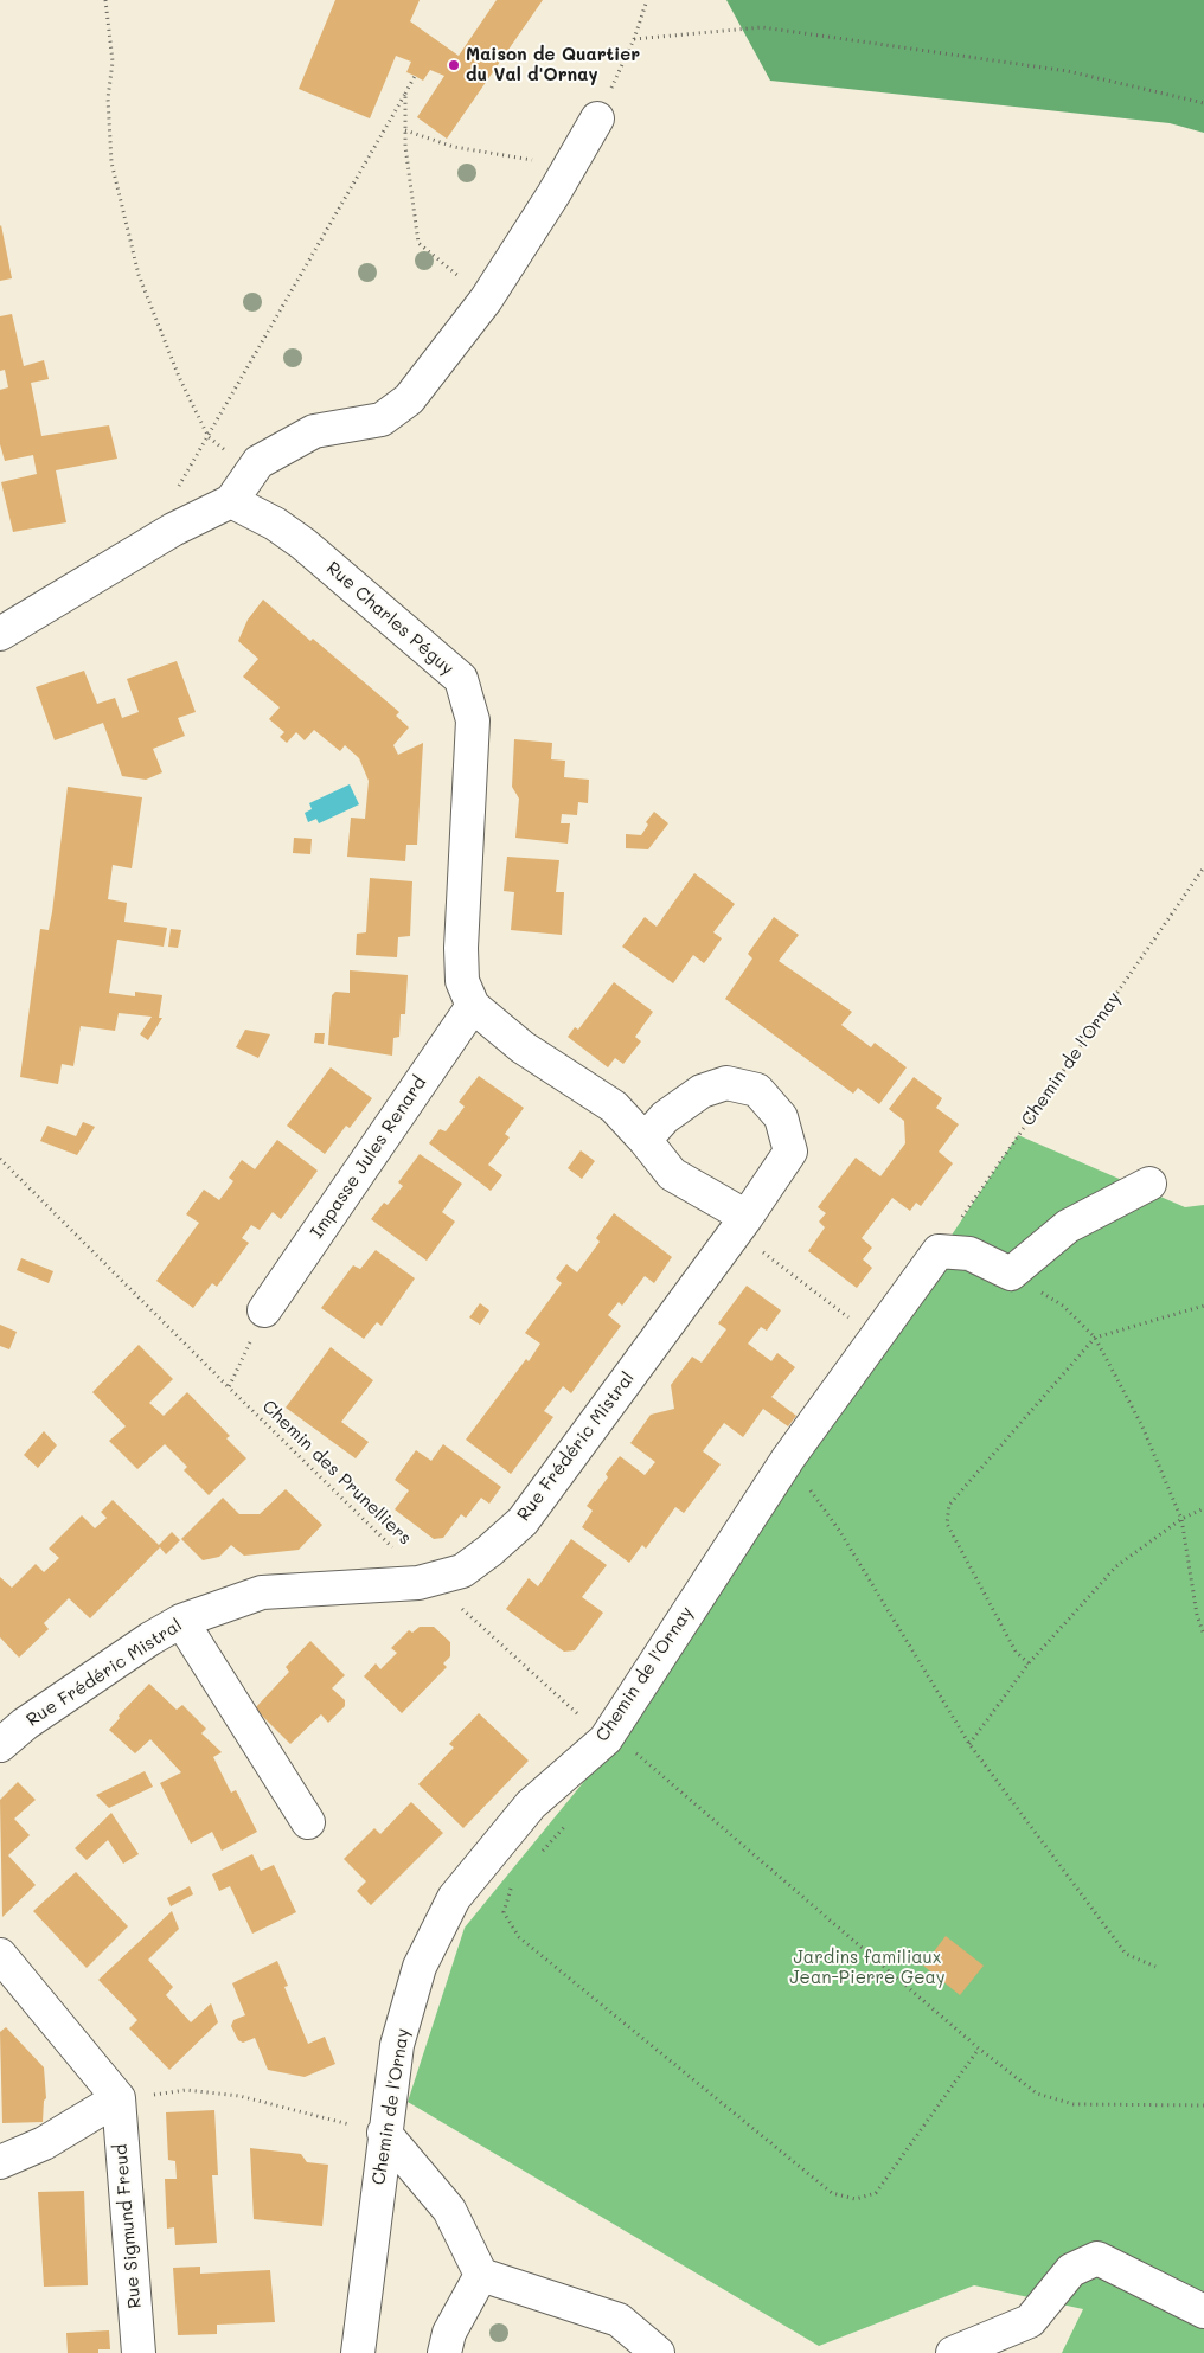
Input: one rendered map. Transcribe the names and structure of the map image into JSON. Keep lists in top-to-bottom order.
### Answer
{
  "streets": {
    "street": [
      "Rue Charles Péguy",
      "Chemin de l'Ornay",
      "Impasse Jules Renard",
      "Rue Frédéric Mistral",
      "Rue Sigmund Freud"
    ],
    "path": ["Chemin des Prunelliers"]
  },
  "crossings": [
    ["Rue Charles Péguy", "Impasse Jules Renard"],
    ["Rue Charles Péguy", "Rue Frédéric Mistral"]
  ],
  "parks": ["Jardins familiaux Jean-Pierre Geay"],
  "places": ["Maison de Quartier du Val d'Ornay"]
}
